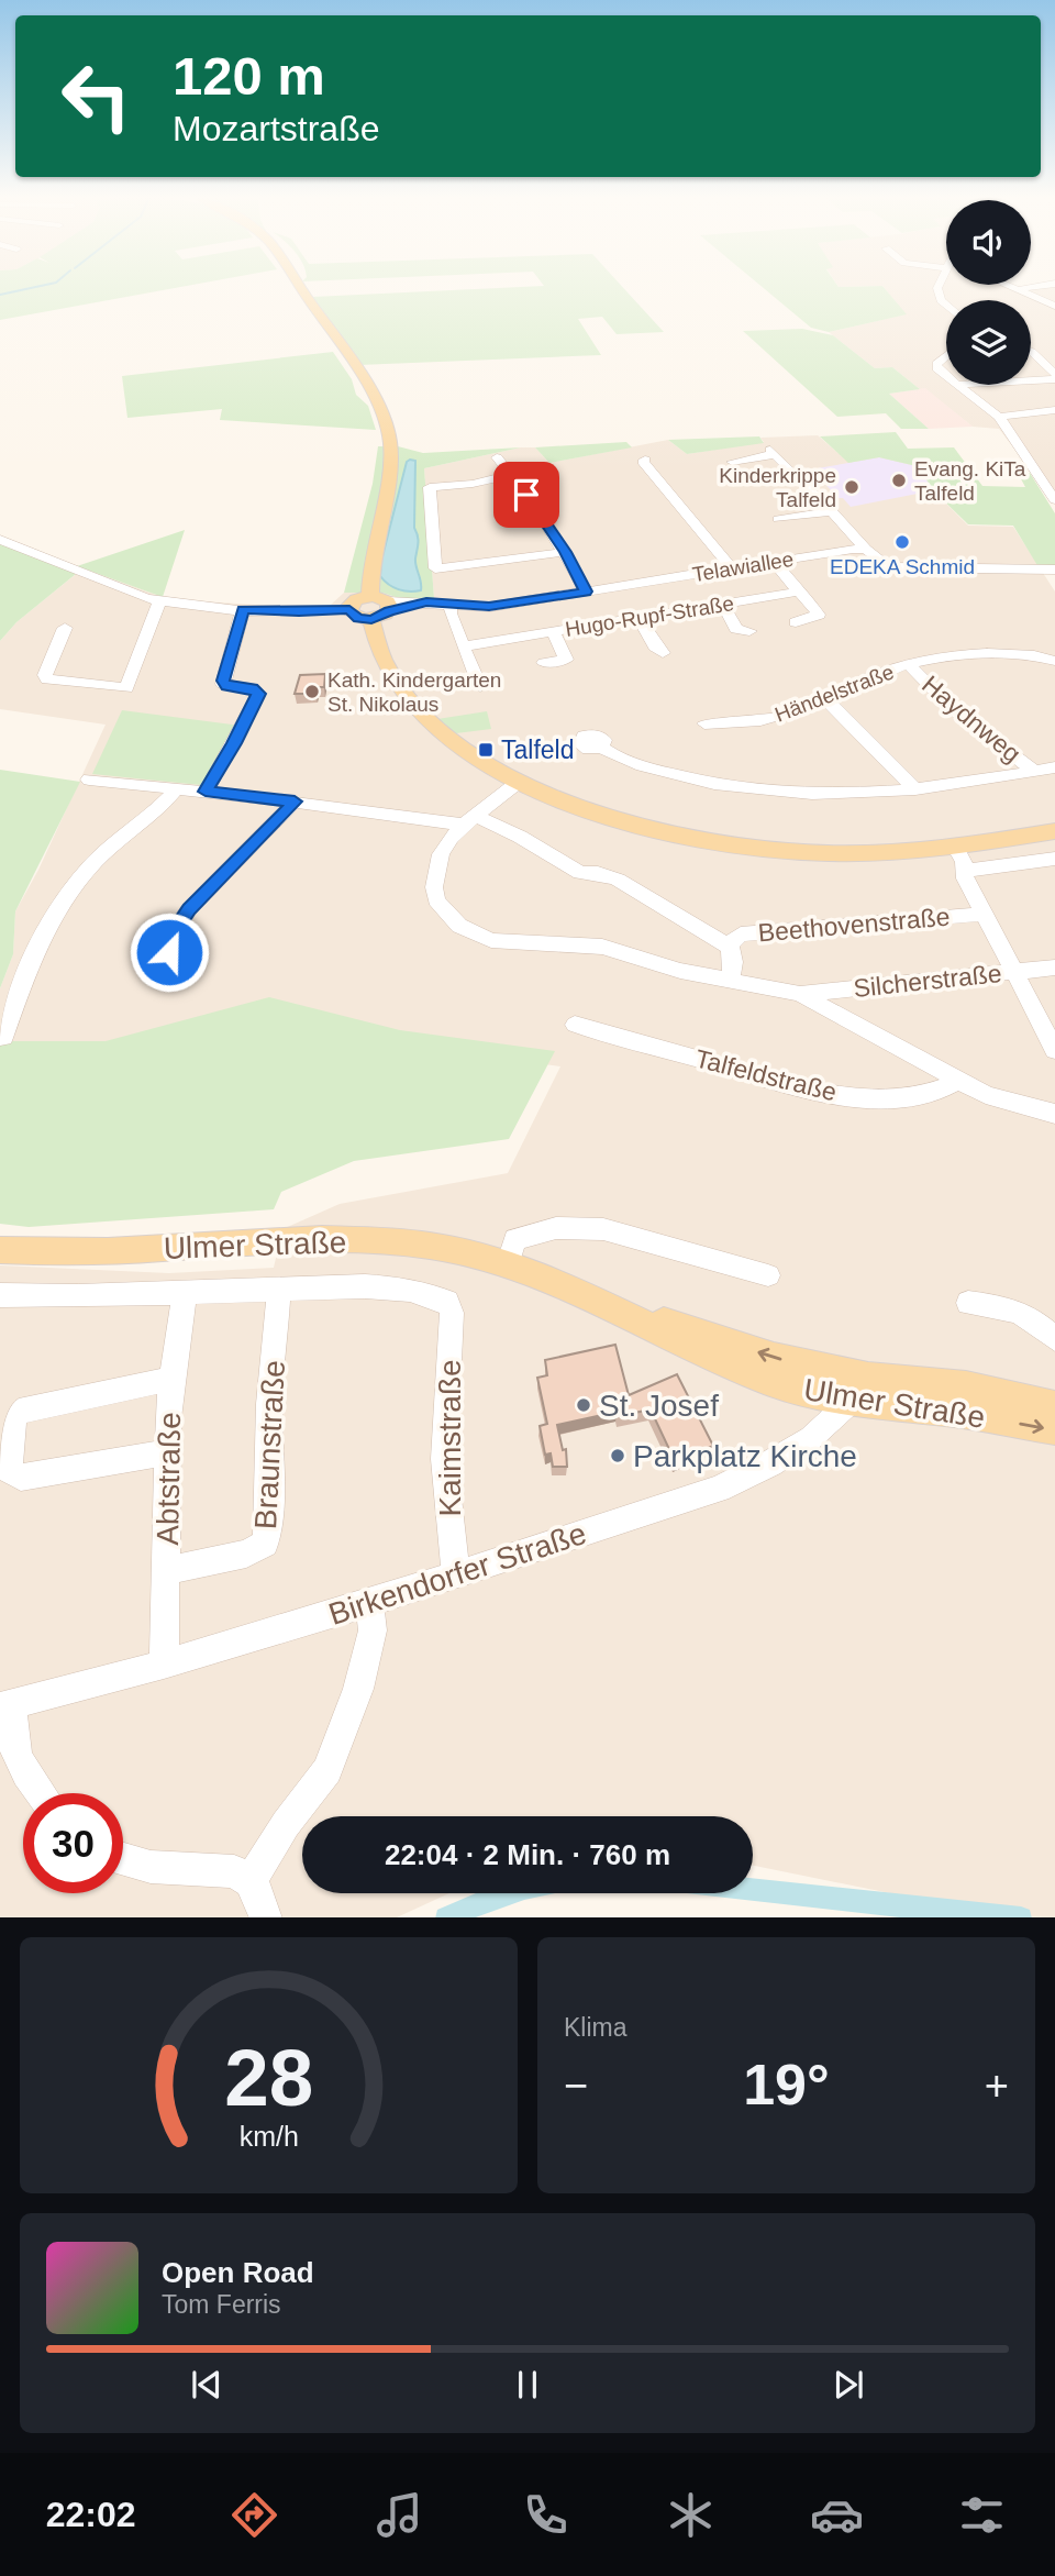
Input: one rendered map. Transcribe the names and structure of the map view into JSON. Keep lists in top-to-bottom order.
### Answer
{
  "streets": {
    "main road": ["Ulmer Straße"],
    "street": [
      "Telawiallee",
      "Hugo-Rupf-Straße",
      "Händelstraße",
      "Haydnweg",
      "Beethovenstraße",
      "Silcherstraße",
      "Talfeldstraße",
      "Kaimstraße",
      "Braunstraße",
      "Abtstraße",
      "Birkendorfer Straße"
    ]
  },
  "crossings": [
    ["Händelstraße", "Haydnweg"],
    ["Ulmer Straße", "Birkendorfer Straße"],
    ["Kaimstraße", "Braunstraße"],
    ["Kaimstraße", "Birkendorfer Straße"],
    ["Braunstraße", "Abtstraße"],
    ["Abtstraße", "Birkendorfer Straße"]
  ],
  "places": {
    "other": [
      "Evang. KiTa Talfeld",
      "Kinderkrippe Talfeld",
      "EDEKA Schmid",
      "Kath. Kindergarten St. Nikolaus",
      "St. Josef",
      "Parkplatz Kirche"
    ],
    "transit": ["Talfeld"]
  },
  "page": {
    "turn": ["120 m", "Mozartstraße"],
    "limit": "30",
    "trip": "22:04 · 2 Min. · 760 m",
    "tile": "Klima",
    "heat": ["−", "19°", "+"],
    "song": ["Open Road", "Tom Ferris"],
    "tabs": "22:02",
    "gauge": ["28", "km/h"]
  }
}
